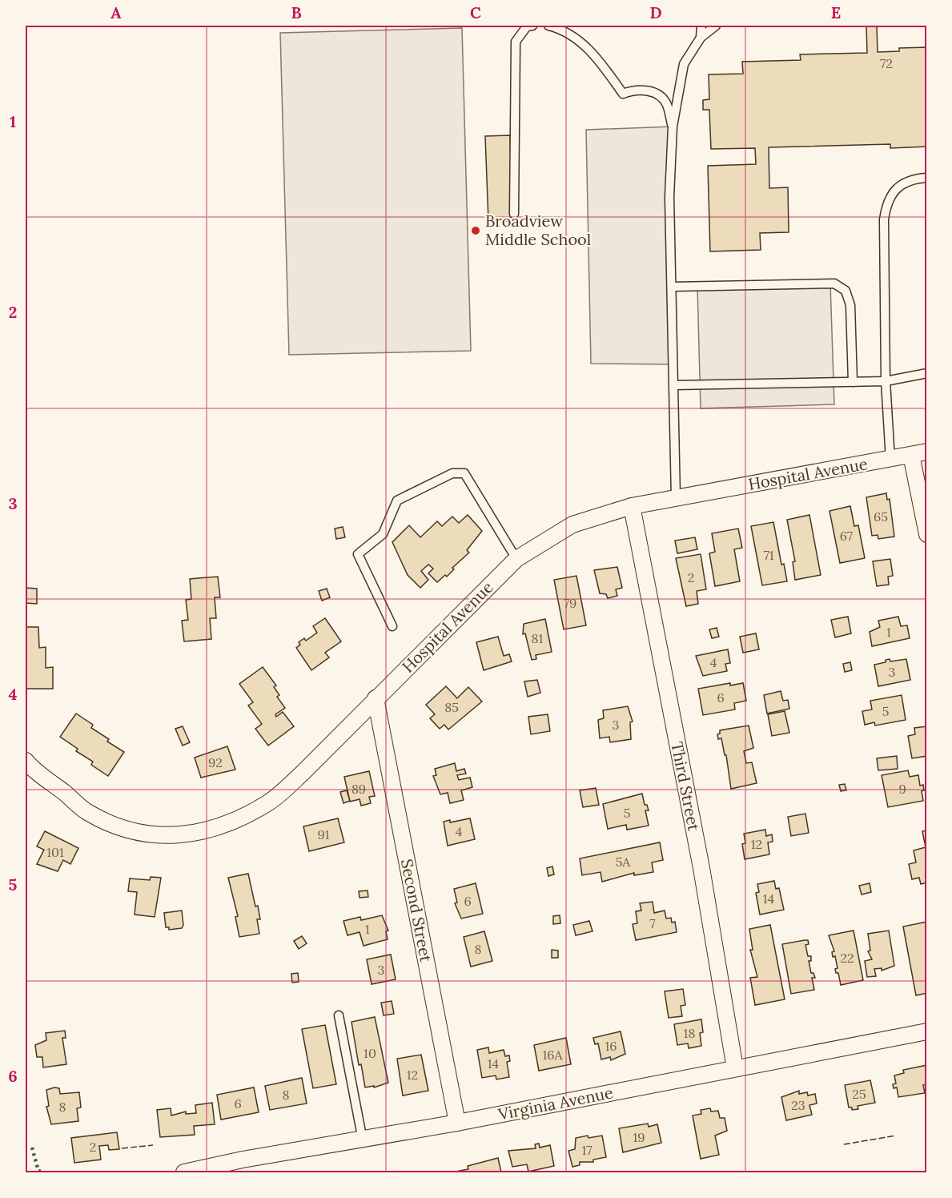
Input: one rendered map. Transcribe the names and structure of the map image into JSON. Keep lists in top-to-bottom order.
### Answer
{
  "streets": {
    "street": [
      "Hospital Avenue",
      "Third Street",
      "Second Street",
      "Virginia Avenue"
    ]
  },
  "crossings": [
    ["Hospital Avenue", "Third Street"],
    ["Hospital Avenue", "Second Street"],
    ["Third Street", "Virginia Avenue"],
    ["Second Street", "Virginia Avenue"]
  ],
  "places": ["Broadview Middle School"],
  "house_numbers": [
    "72",
    "65",
    "67",
    "71",
    "2",
    "79",
    "1",
    "81",
    "4",
    "3",
    "6",
    "85",
    "5",
    "3",
    "92",
    "89",
    "9",
    "5",
    "4",
    "91",
    "12",
    "101",
    "5A",
    "14",
    "6",
    "7",
    "1",
    "8",
    "22",
    "3",
    "18",
    "16",
    "10",
    "16A",
    "14",
    "12",
    "25",
    "8",
    "6",
    "23",
    "8",
    "19",
    "2",
    "17"
  ],
  "grid": {
    "columns": [
      "A",
      "B",
      "C",
      "D",
      "E"
    ],
    "rows": [
      "1",
      "2",
      "3",
      "4",
      "5",
      "6"
    ]
  }
}
